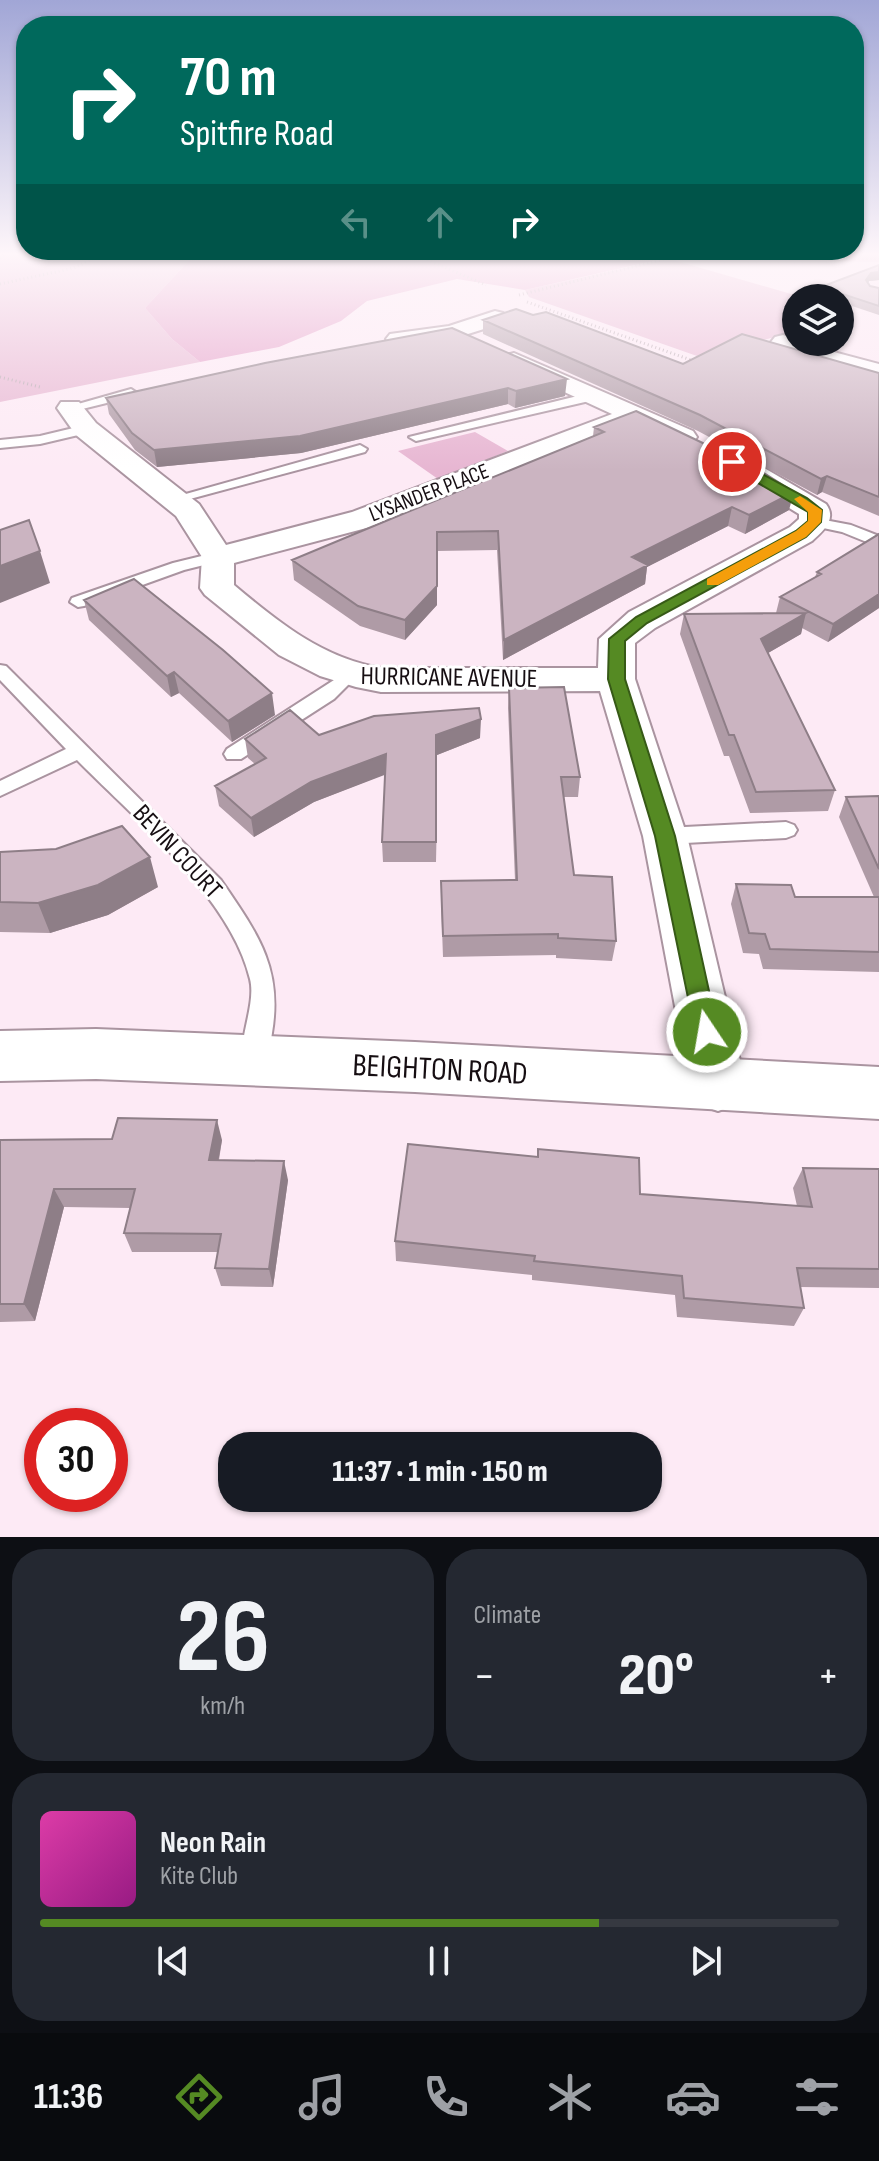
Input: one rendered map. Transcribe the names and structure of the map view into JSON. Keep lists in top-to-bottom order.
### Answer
{
  "streets": {
    "street": ["LYSANDER PLACE", "HURRICANE AVENUE", "BEIGHTON ROAD"],
    "lane": ["BEVIN COURT"]
  },
  "crossings": [
    ["LYSANDER PLACE", "HURRICANE AVENUE"],
    ["BEVIN COURT", "BEIGHTON ROAD"]
  ],
  "page": {
    "turn": ["70 m", "Spitfire Road"],
    "limit": "30",
    "trip": "11:37 · 1 min · 150 m",
    "tile": [
      ["26", "km/h"],
      "Climate"
    ],
    "heat": ["−", "20°", "+"],
    "song": ["Neon Rain", "Kite Club"],
    "tabs": "11:36"
  }
}
